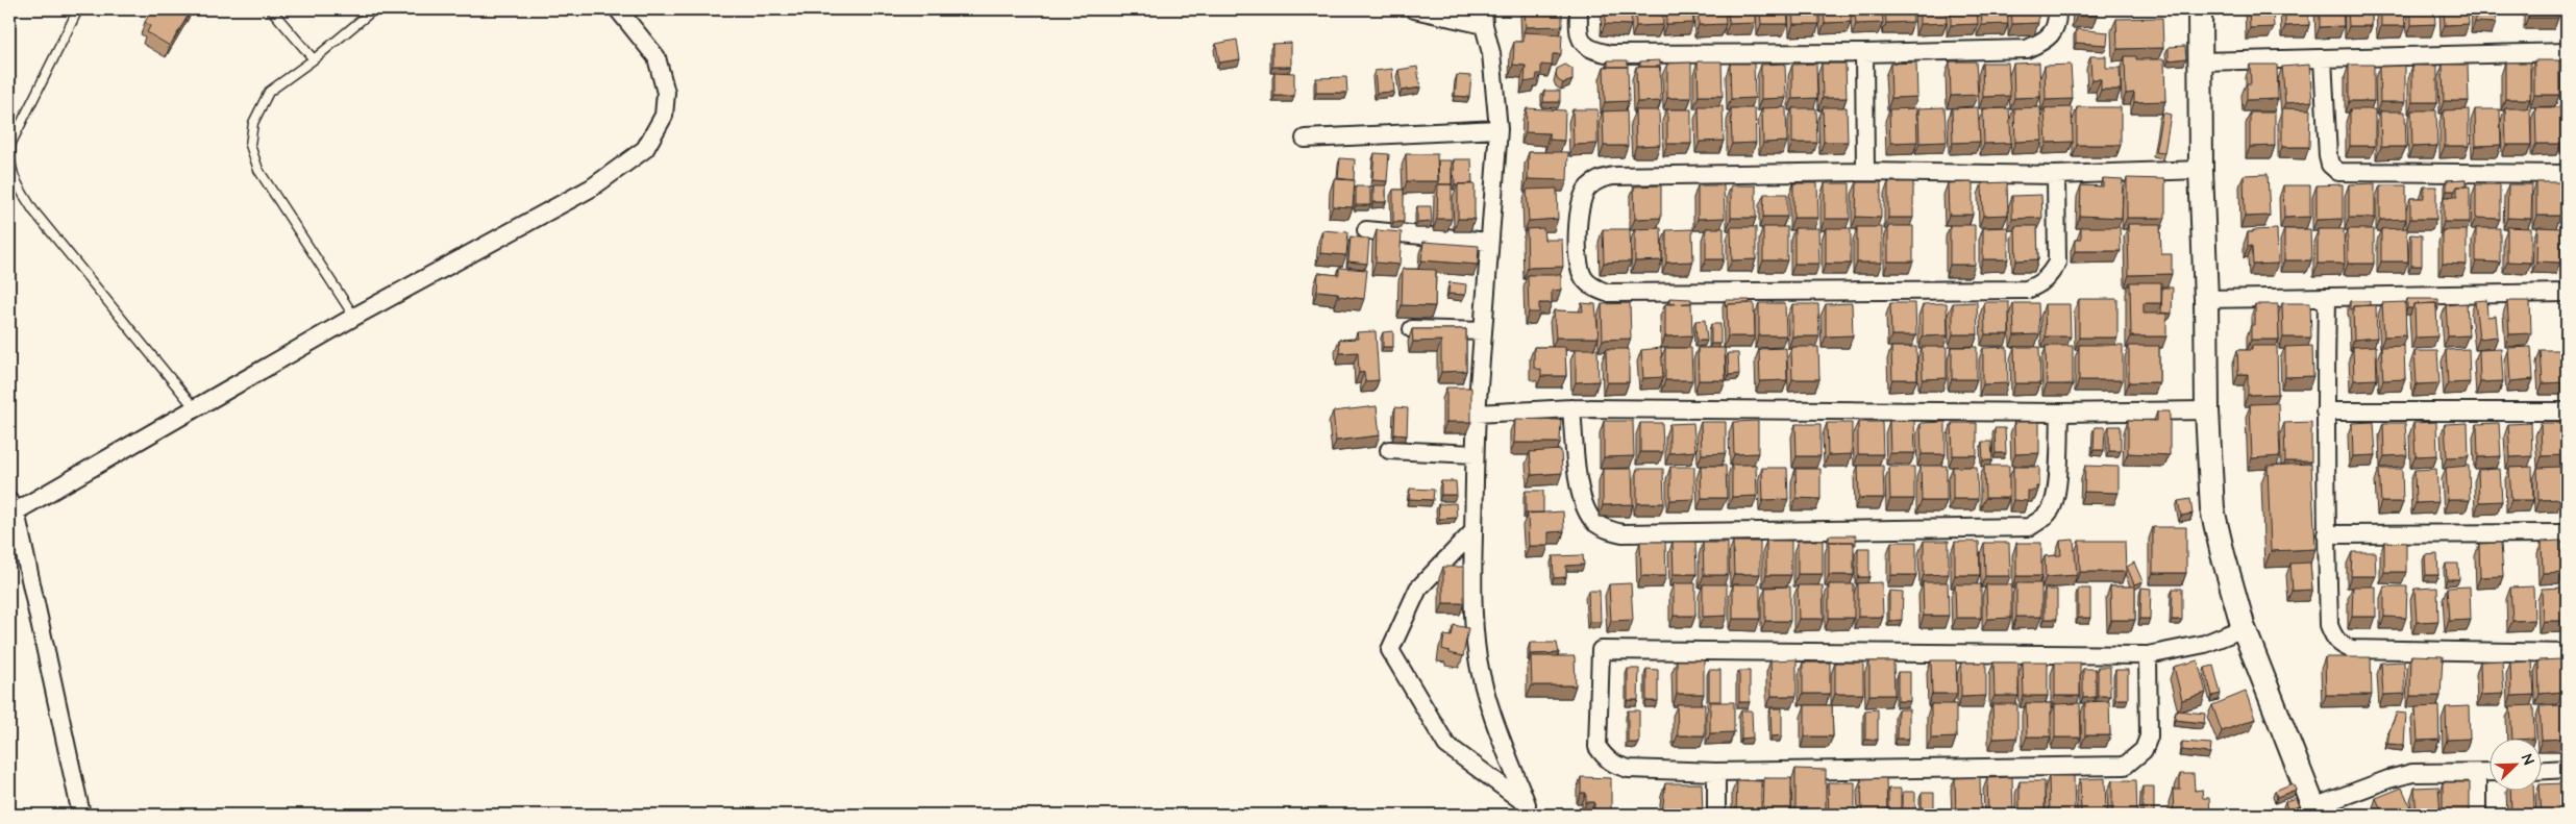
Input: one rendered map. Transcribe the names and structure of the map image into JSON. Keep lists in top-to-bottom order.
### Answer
{
  "north": "top right"
}
